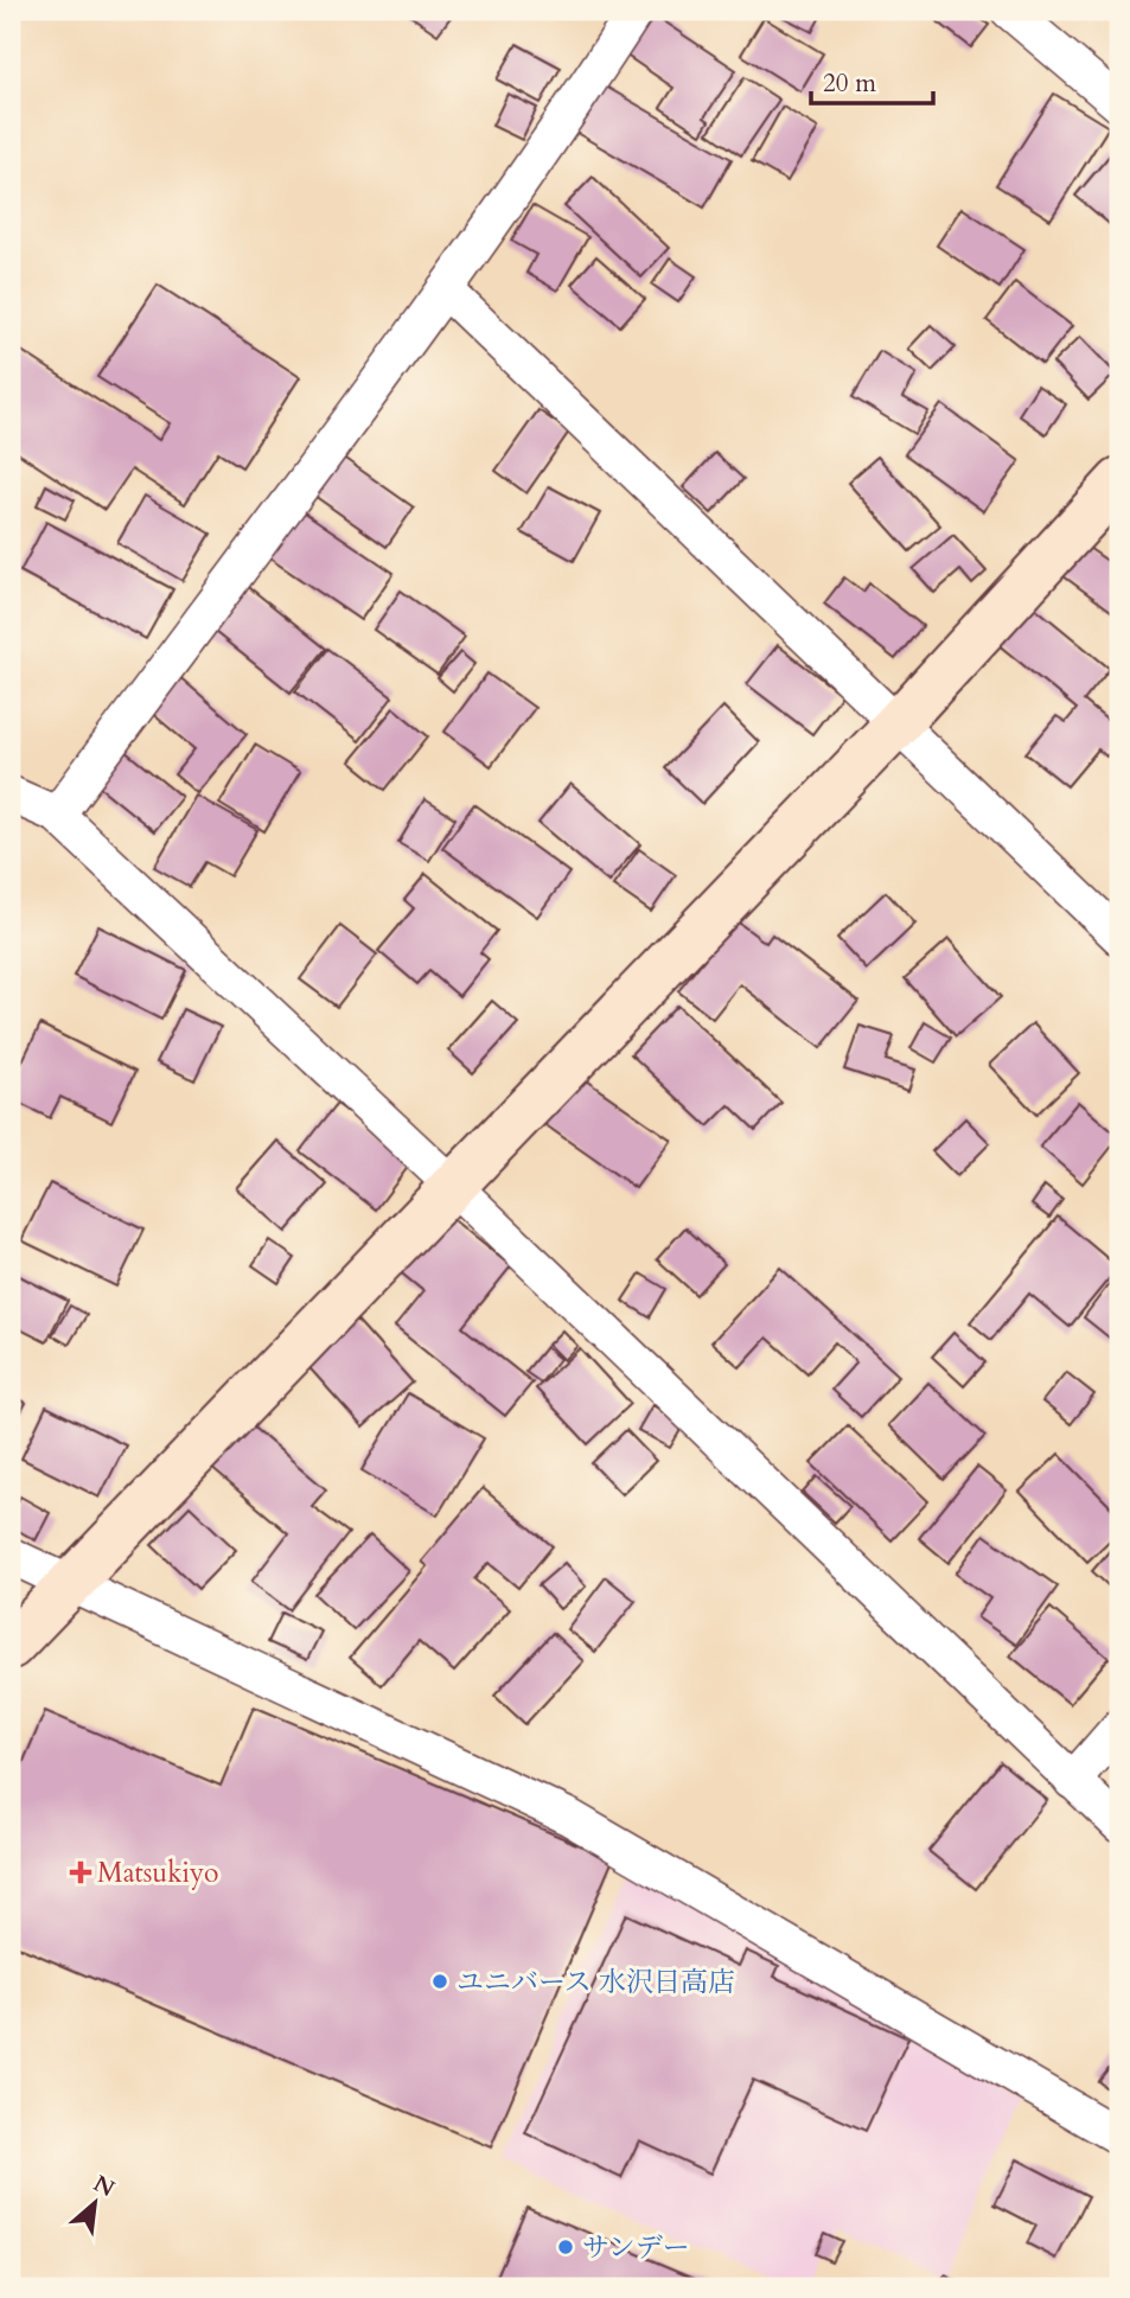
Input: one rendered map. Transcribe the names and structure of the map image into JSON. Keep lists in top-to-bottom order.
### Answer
{
  "places": {
    "health": ["Matsukiyo"],
    "other": ["ユニバース 水沢日高店", "サンデー"]
  },
  "scale_bar": "20 m",
  "north": "top right"
}
